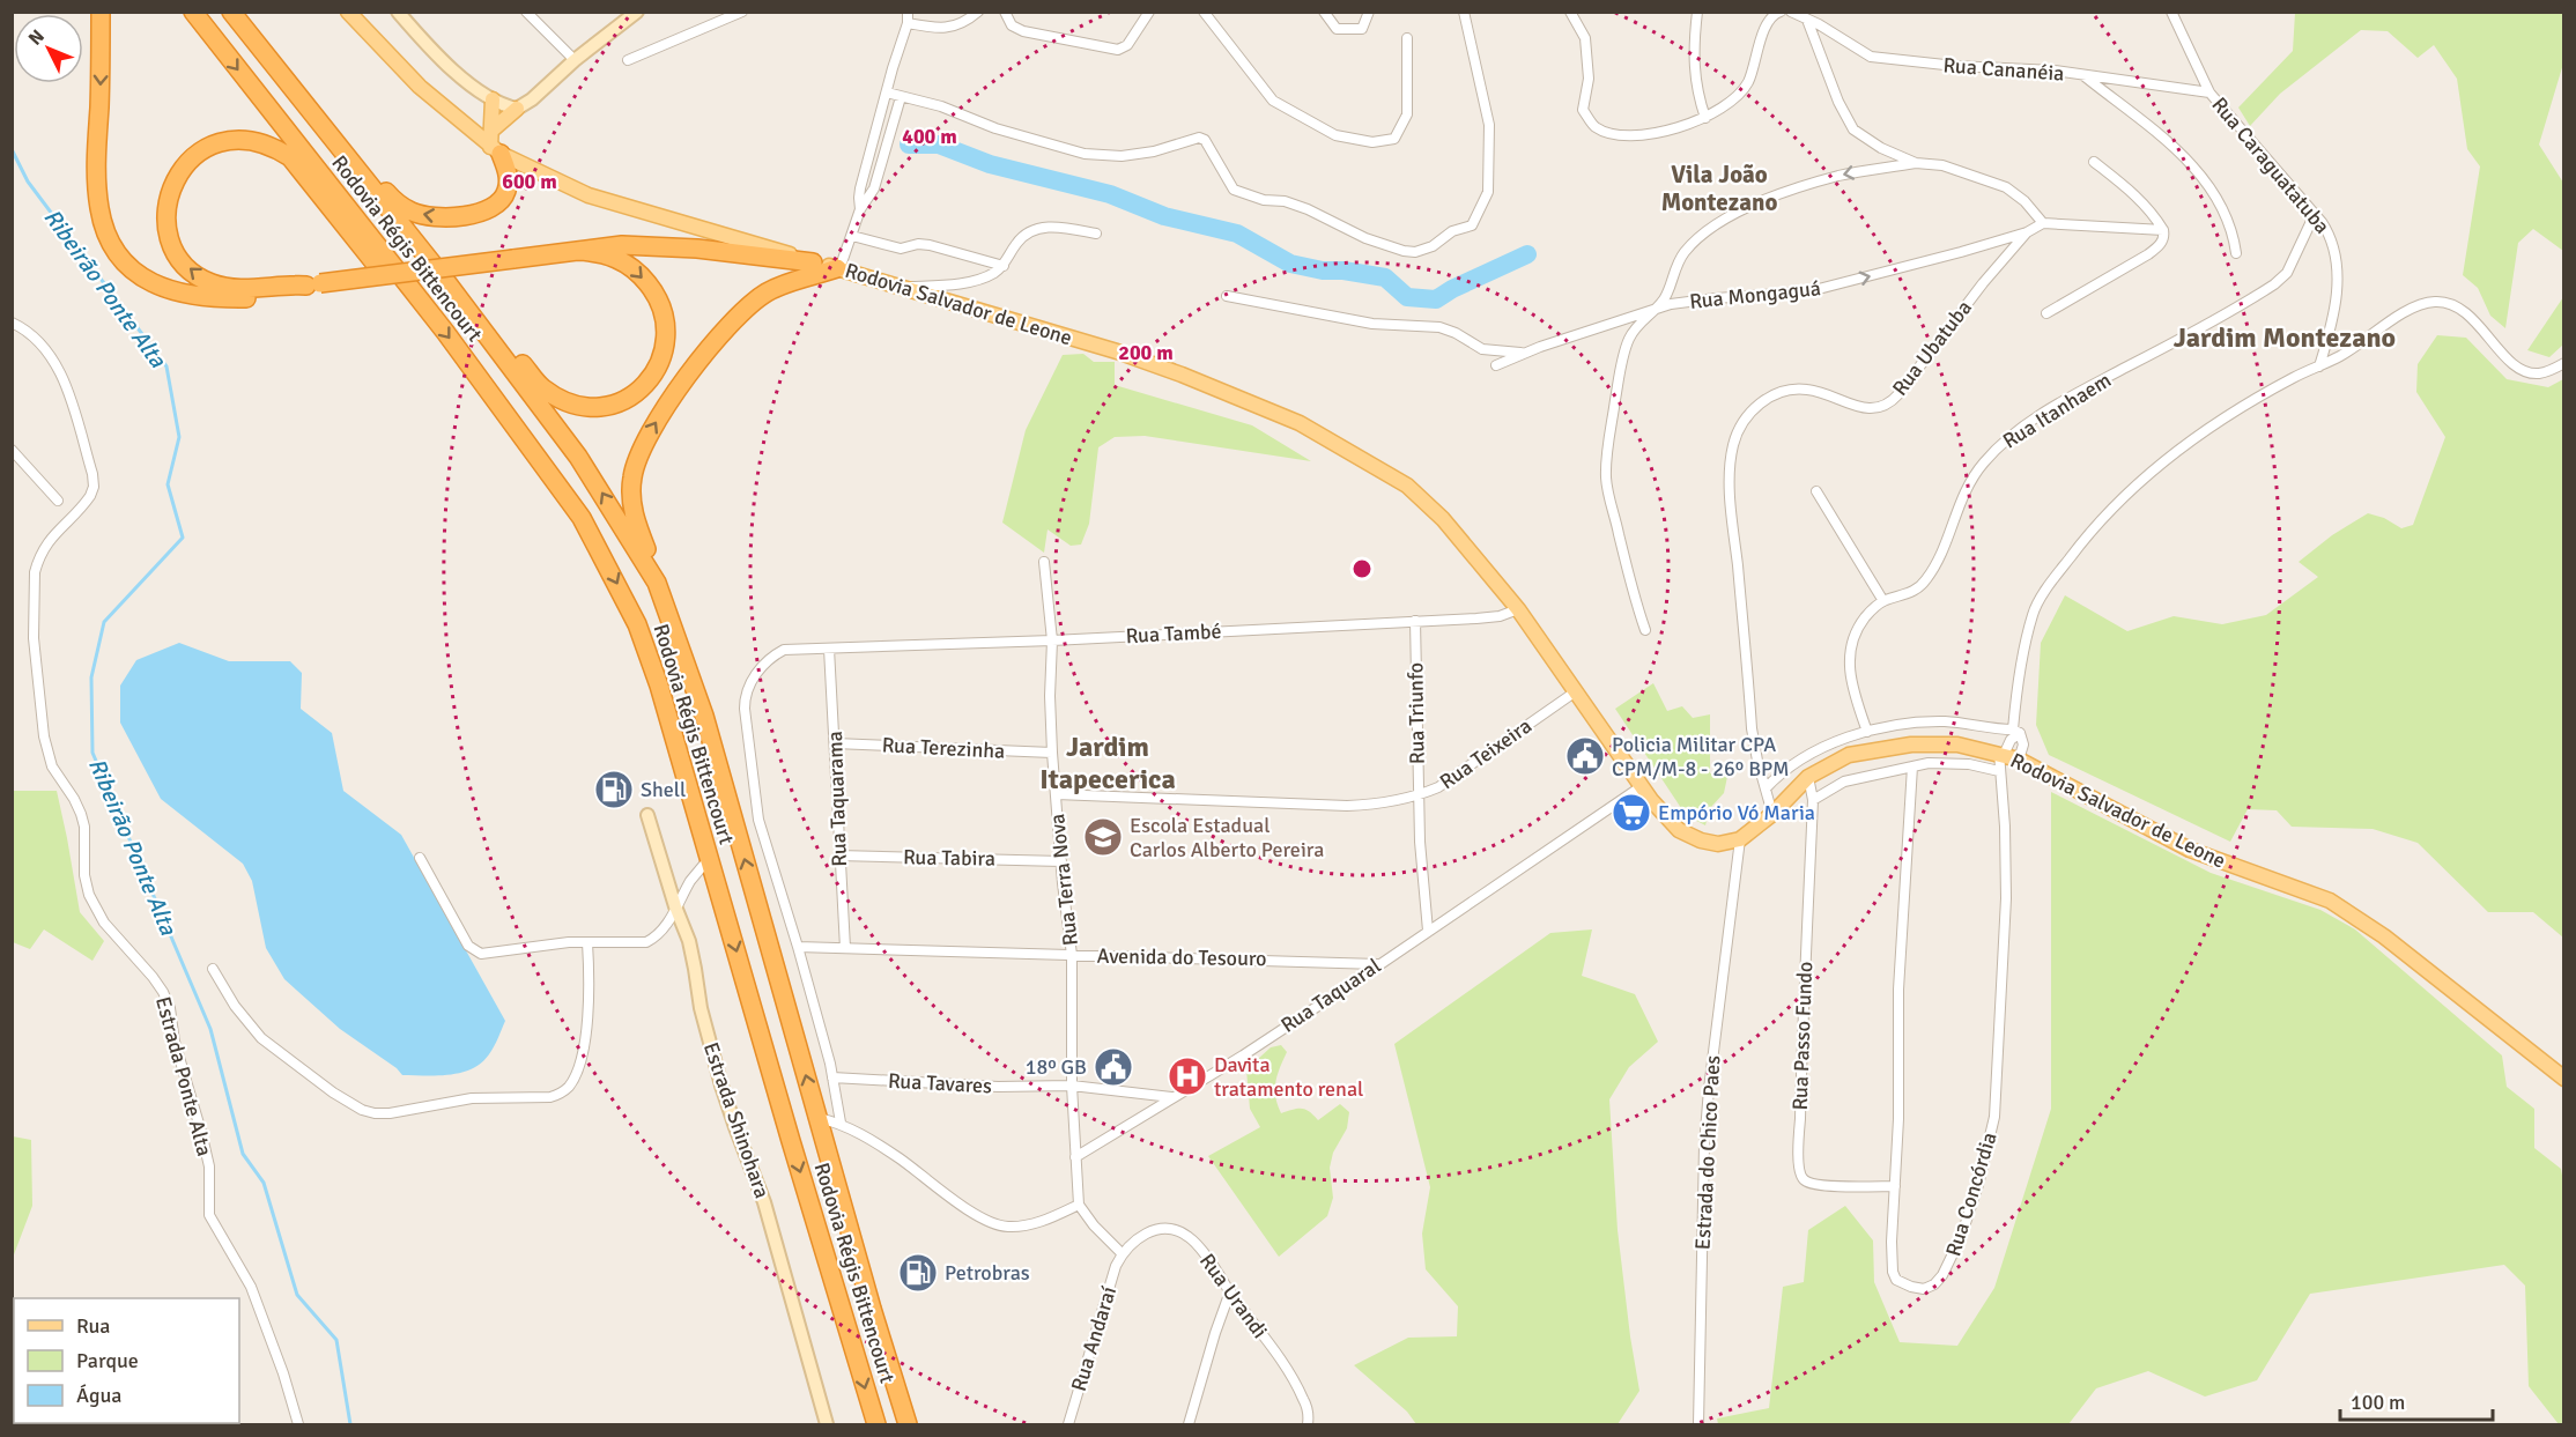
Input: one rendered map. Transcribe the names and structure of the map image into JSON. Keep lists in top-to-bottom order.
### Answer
{
  "streets": {
    "highway": ["Rodovia Régis Bittencourt"],
    "main road": ["Rodovia Salvador de Leone"],
    "street": [
      "Rua Cananéia",
      "Rua Caraguatatuba",
      "Rua Mongaguá",
      "Rua Ubatuba",
      "Rua Itanhaem",
      "Rua També",
      "Rua Triunfo",
      "Rua Terezinha",
      "Rua Teixeira",
      "Rua Taquarama",
      "Rua Tabira",
      "Rua Terra Nova",
      "Avenida do Tesouro",
      "Rua Taquaral",
      "Rua Passo Fundo",
      "Estrada Ponte Alta",
      "Rua Tavares",
      "Estrada Shinohara",
      "Estrada do Chico Paes",
      "Rua Concórdia",
      "Rua Urandi",
      "Rua Andaraí"
    ]
  },
  "crossings": [
    ["Rua Cananéia", "Rua Caraguatatuba"],
    ["Rua Caraguatatuba", "Rua Itanhaem"],
    ["Rua Mongaguá", "Rua Ubatuba"],
    ["Rodovia Salvador de Leone", "Rua Ubatuba"],
    ["Rodovia Salvador de Leone", "Rua També"],
    ["Rodovia Salvador de Leone", "Rua Teixeira"],
    ["Rodovia Salvador de Leone", "Rua Taquaral"],
    ["Rodovia Salvador de Leone", "Rua Passo Fundo"],
    ["Rodovia Salvador de Leone", "Estrada do Chico Paes"],
    ["Rodovia Salvador de Leone", "Rua Concórdia"],
    ["Rua També", "Rua Triunfo"],
    ["Rua També", "Rua Taquarama"],
    ["Rua També", "Rua Terra Nova"],
    ["Rua També", "Avenida do Tesouro"],
    ["Rua També", "Rua Tavares"],
    ["Rua Triunfo", "Rua Teixeira"],
    ["Rua Triunfo", "Rua Taquaral"],
    ["Rua Terezinha", "Rua Taquarama"],
    ["Rua Terezinha", "Rua Terra Nova"],
    ["Rua Teixeira", "Rua Terra Nova"],
    ["Rua Taquarama", "Rua Tabira"],
    ["Rua Taquarama", "Avenida do Tesouro"],
    ["Rua Tabira", "Rua Terra Nova"],
    ["Rua Terra Nova", "Avenida do Tesouro"],
    ["Rua Terra Nova", "Rua Taquaral"],
    ["Rua Terra Nova", "Rua Tavares"],
    ["Avenida do Tesouro", "Rua Taquaral"],
    ["Rua Taquaral", "Rua Tavares"],
    ["Rua Passo Fundo", "Rua Concórdia"],
    ["Rua Urandi", "Rua Andaraí"]
  ],
  "one_way": ["Rua Mongaguá"],
  "districts": ["Vila João Montezano", "Jardim Montezano", "Jardim Itapecerica"],
  "water": ["Ribeirão Ponte Alta"],
  "places": {
    "public building": ["Policia Militar CPA CPM/M-8 - 26º BPM", "18º GB"],
    "fuel station": ["Shell", "Petrobras"],
    "supermarket": ["Empório Vó Maria"],
    "school or university": ["Escola Estadual Carlos Alberto Pereira"],
    "hospital": ["Davita tratamento renal"]
  },
  "legend": ["Rua", "Parque", "Água"],
  "scale_bar": "100 m",
  "north": "top left",
  "rings": ["400 m", "600 m", "200 m"]
}
